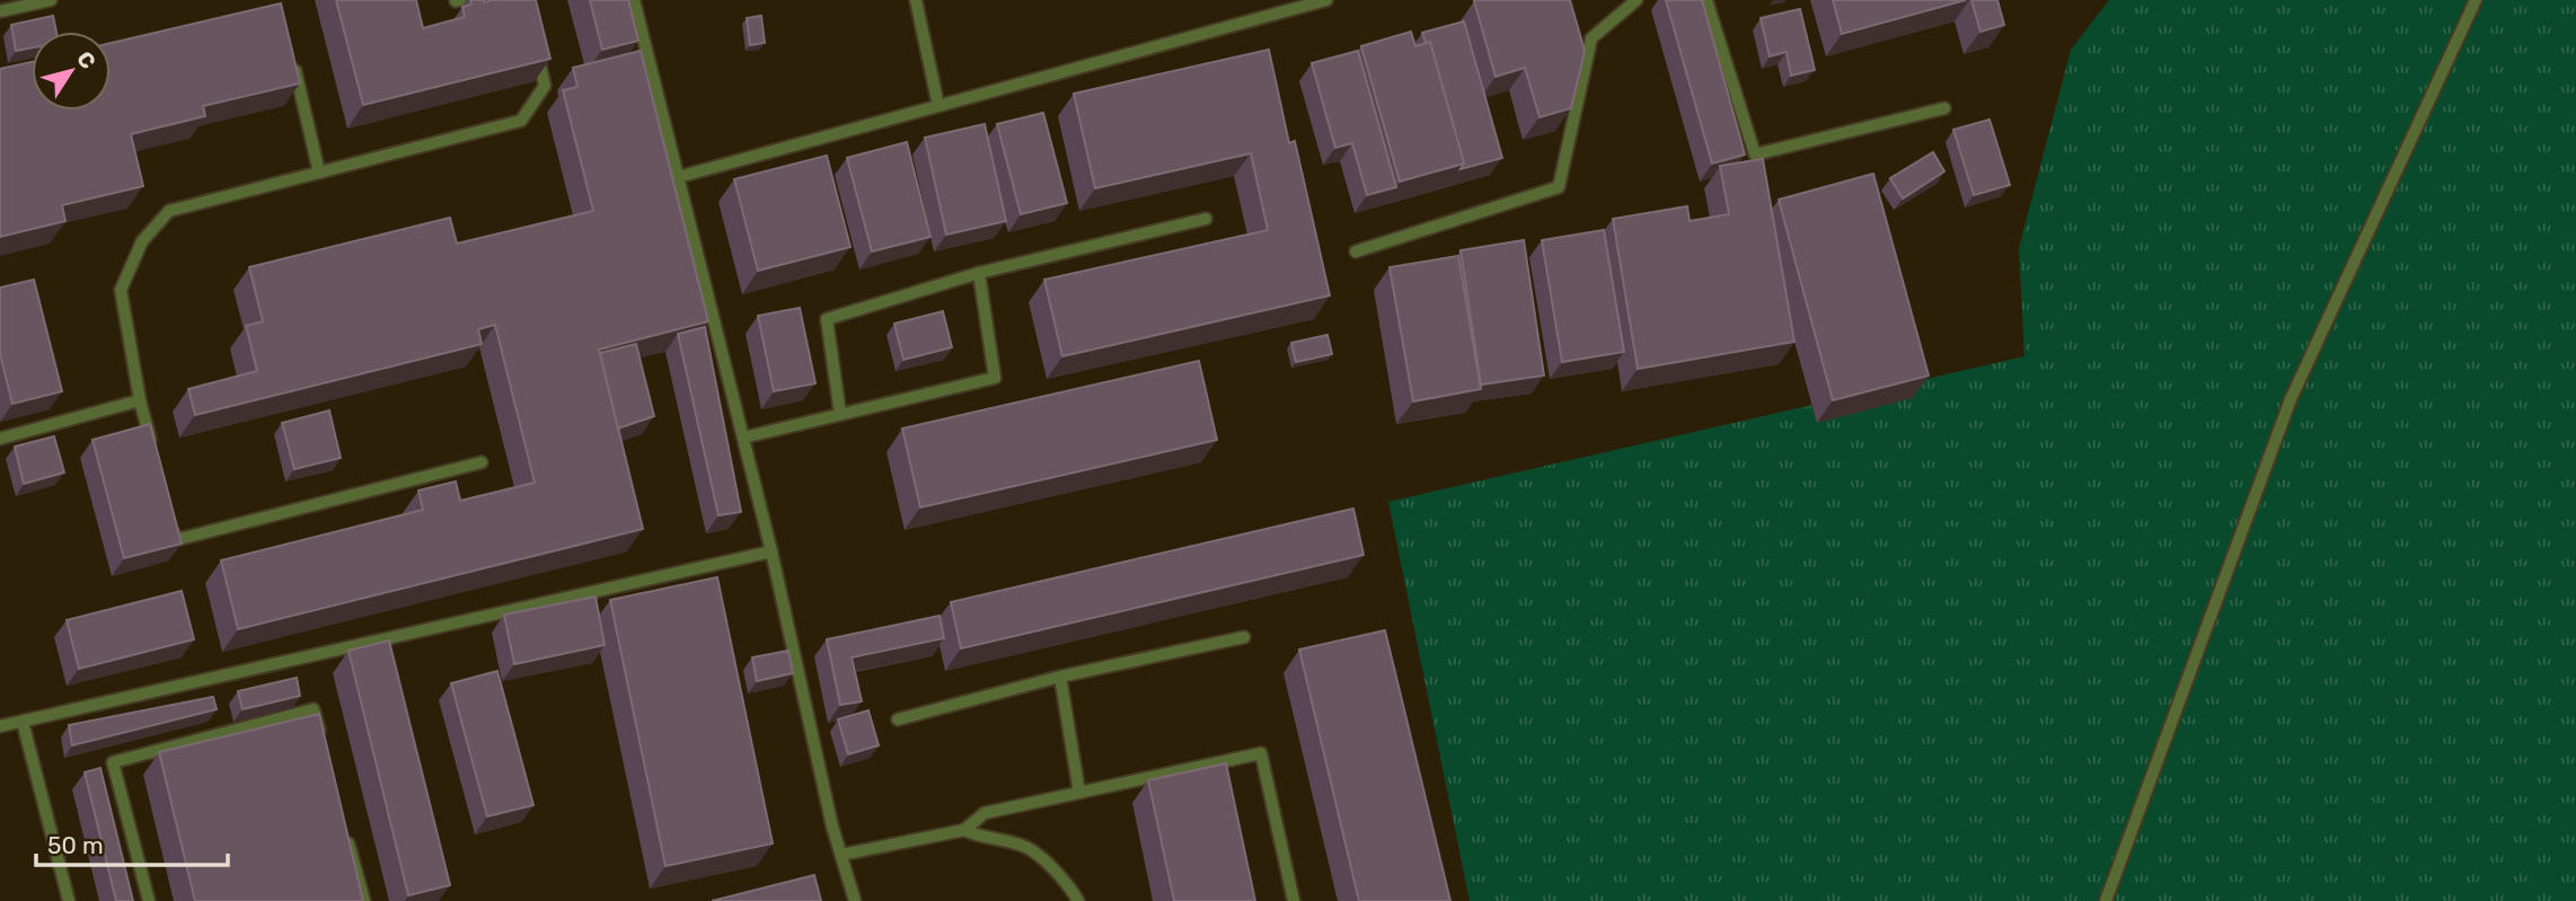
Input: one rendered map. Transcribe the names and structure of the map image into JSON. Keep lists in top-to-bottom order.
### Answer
{
  "scale_bar": "50 m",
  "north": "top right"
}
